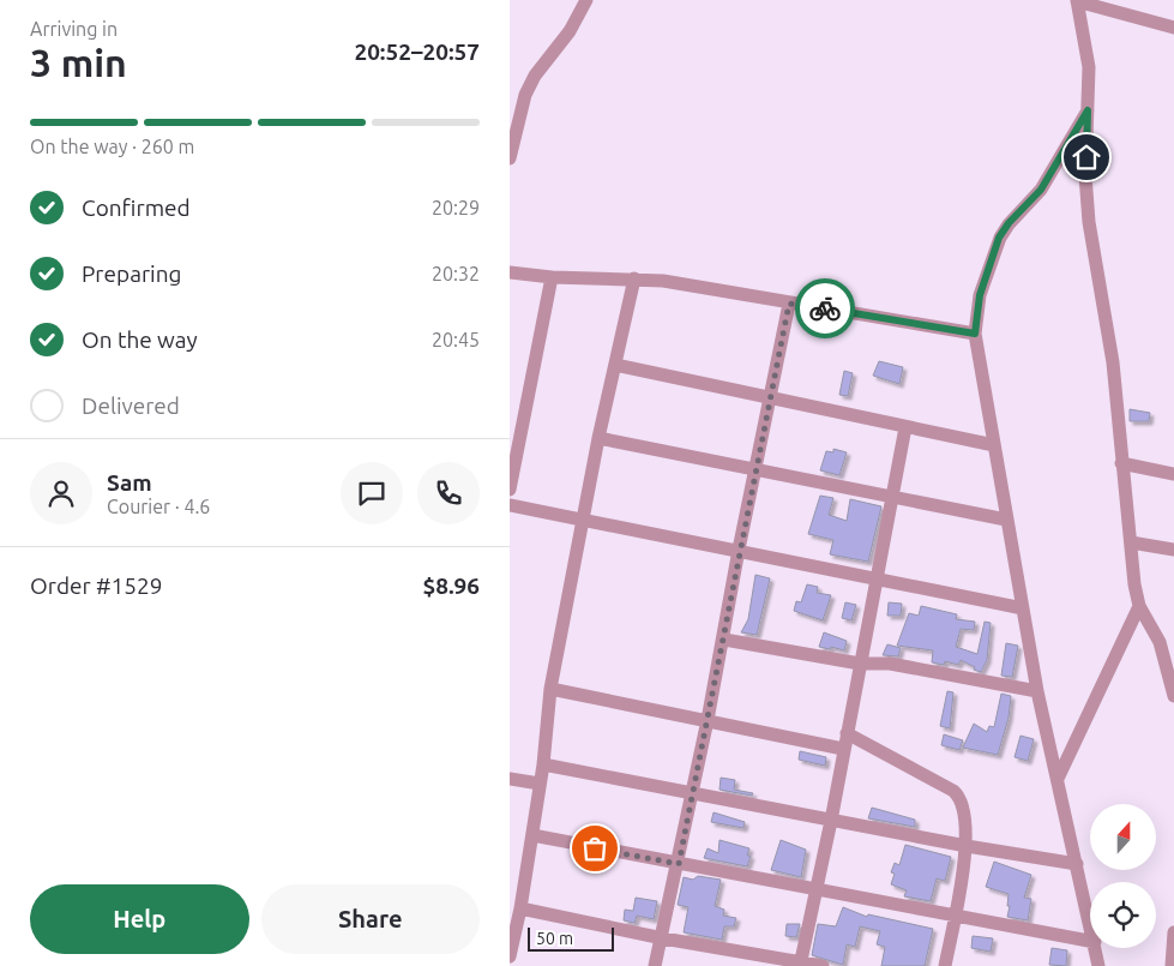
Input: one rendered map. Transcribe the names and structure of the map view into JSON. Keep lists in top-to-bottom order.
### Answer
{
  "scale_bar": "50 m",
  "north": "top",
  "page": {
    "heading": ["3 min", "Arriving in", "20:52–20:57"],
    "panel": [
      "Sam",
      "Courier · 4.6",
      "Order #1529",
      "$8.96"
    ],
    "bar": "On the way · 260 m",
    "list": [
      ["Confirmed", "20:29"],
      ["Preparing", "20:32"],
      ["On the way", "20:45"],
      "Delivered"
    ],
    "buttons": ["Help", "Share"],
    "scale": "50 m"
  }
}
